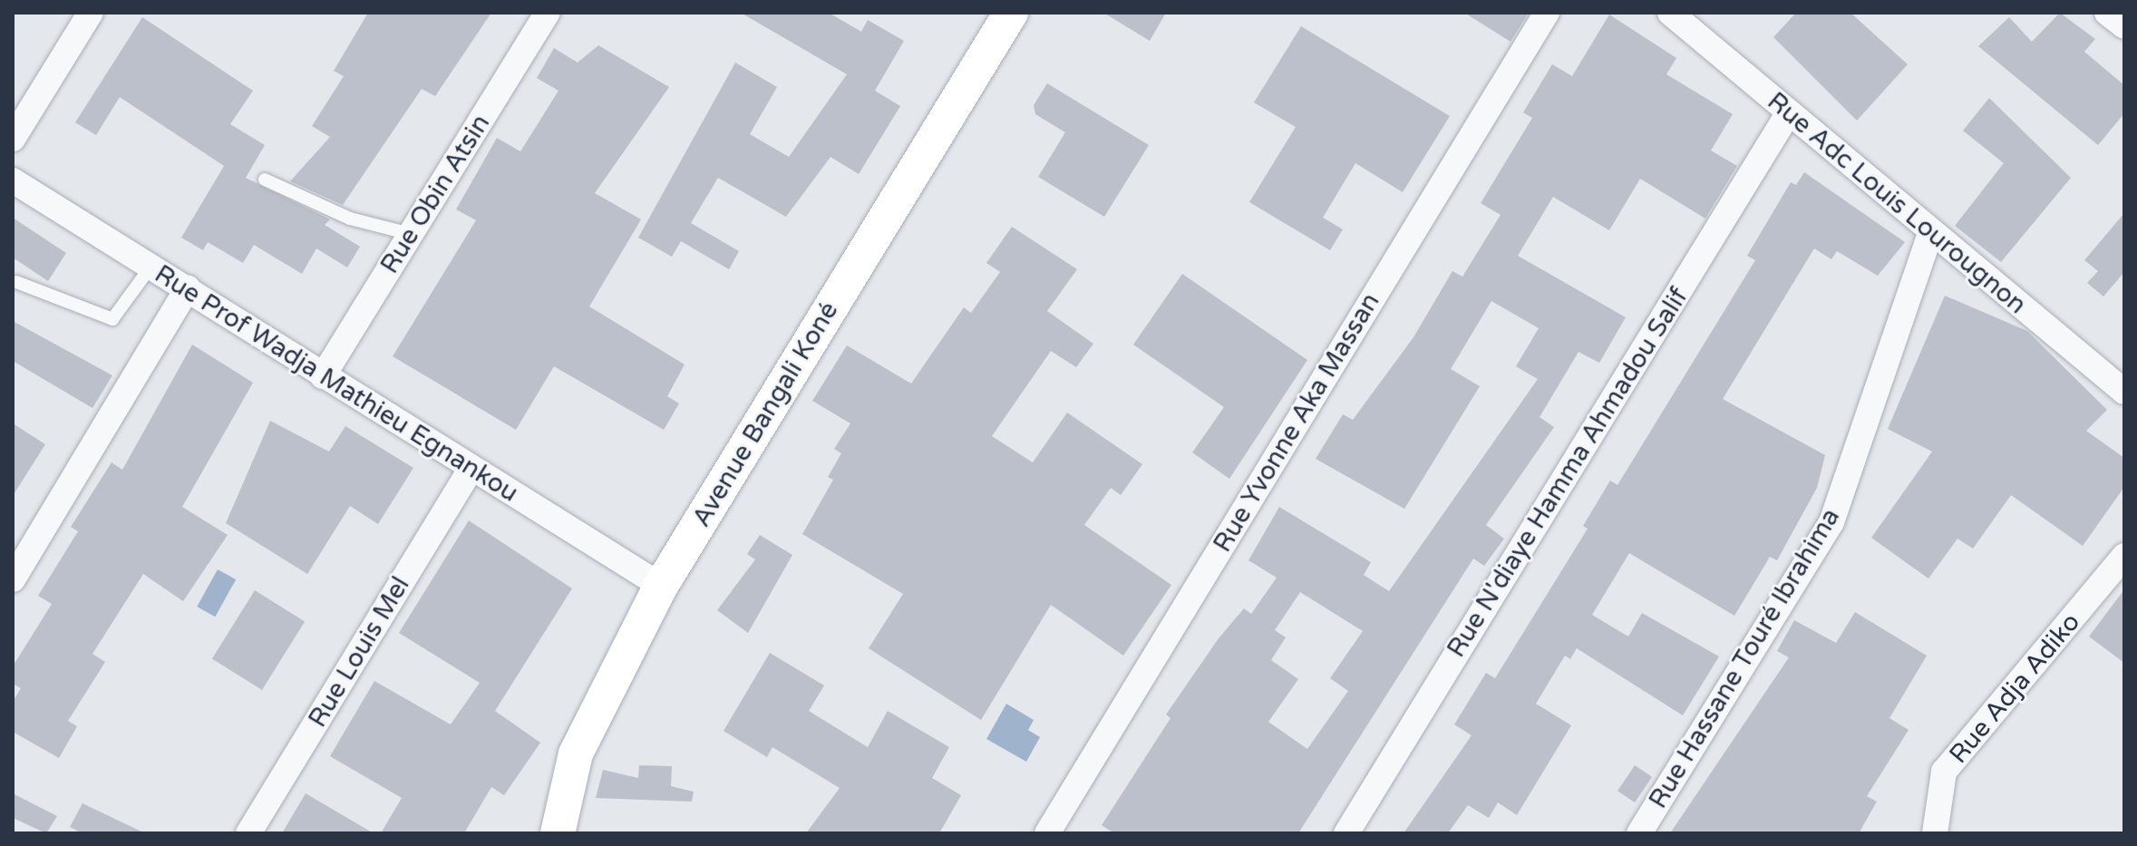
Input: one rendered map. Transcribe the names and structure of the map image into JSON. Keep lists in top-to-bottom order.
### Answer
{
  "streets": {
    "street": [
      "Rue Obin Atsin",
      "Rue Adc Louis Lourougnon",
      "Rue Prof Wadja Mathieu Egnankou",
      "Avenue Bangali Koné",
      "Rue Yvonne Aka Massan",
      "Rue N'diaye Hamma Ahmadou Salif",
      "Rue Louis Mel",
      "Rue Hassane Touré Ibrahima",
      "Rue Adja Adiko"
    ]
  },
  "crossings": [
    ["Rue Obin Atsin", "Rue Prof Wadja Mathieu Egnankou"],
    ["Rue Adc Louis Lourougnon", "Rue N'diaye Hamma Ahmadou Salif"],
    ["Rue Adc Louis Lourougnon", "Rue Hassane Touré Ibrahima"],
    ["Rue Prof Wadja Mathieu Egnankou", "Avenue Bangali Koné"],
    ["Rue Prof Wadja Mathieu Egnankou", "Rue Louis Mel"]
  ]
}
